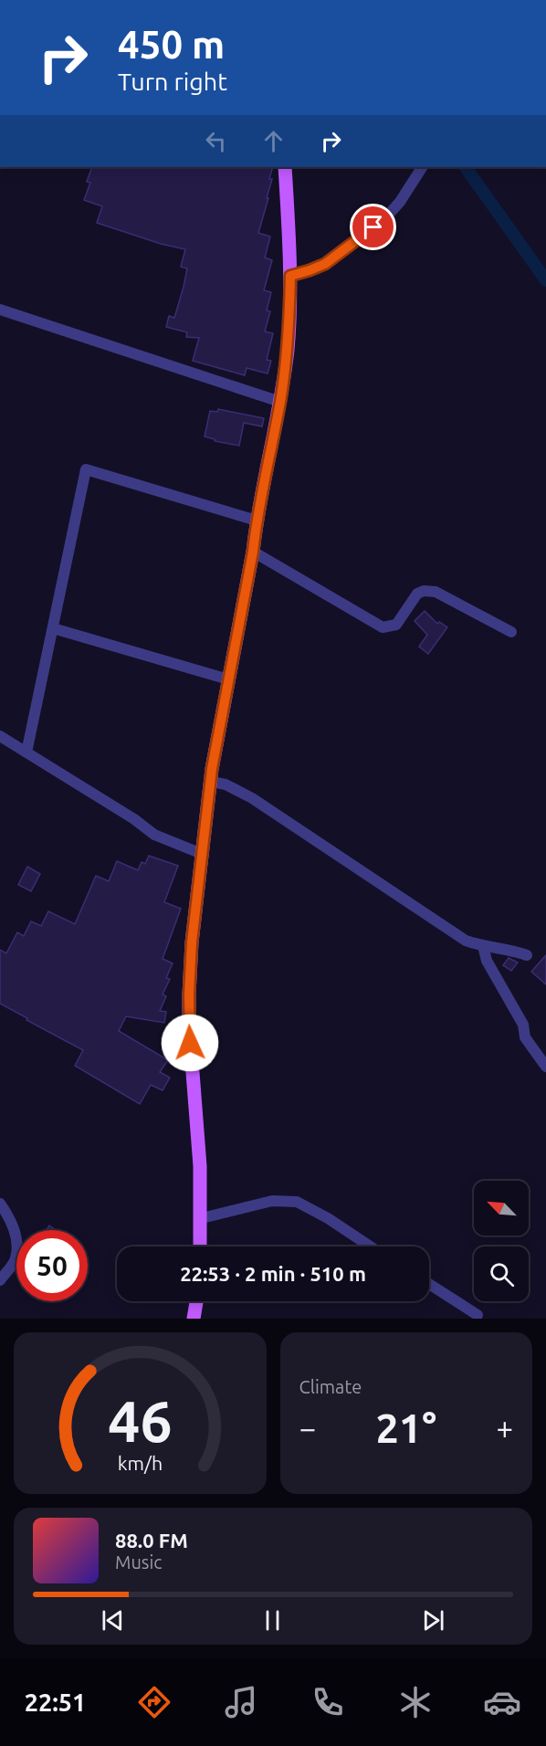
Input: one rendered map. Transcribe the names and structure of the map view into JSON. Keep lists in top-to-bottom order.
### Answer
{
  "north": "top left",
  "page": {
    "turn": ["450 m", "Turn right"],
    "limit": "50",
    "trip": "22:53 · 2 min · 510 m",
    "tile": "Climate",
    "heat": ["−", "21°", "+"],
    "song": ["88.0 FM", "Music"],
    "tabs": "22:51",
    "gauge": ["46", "km/h"]
  }
}
